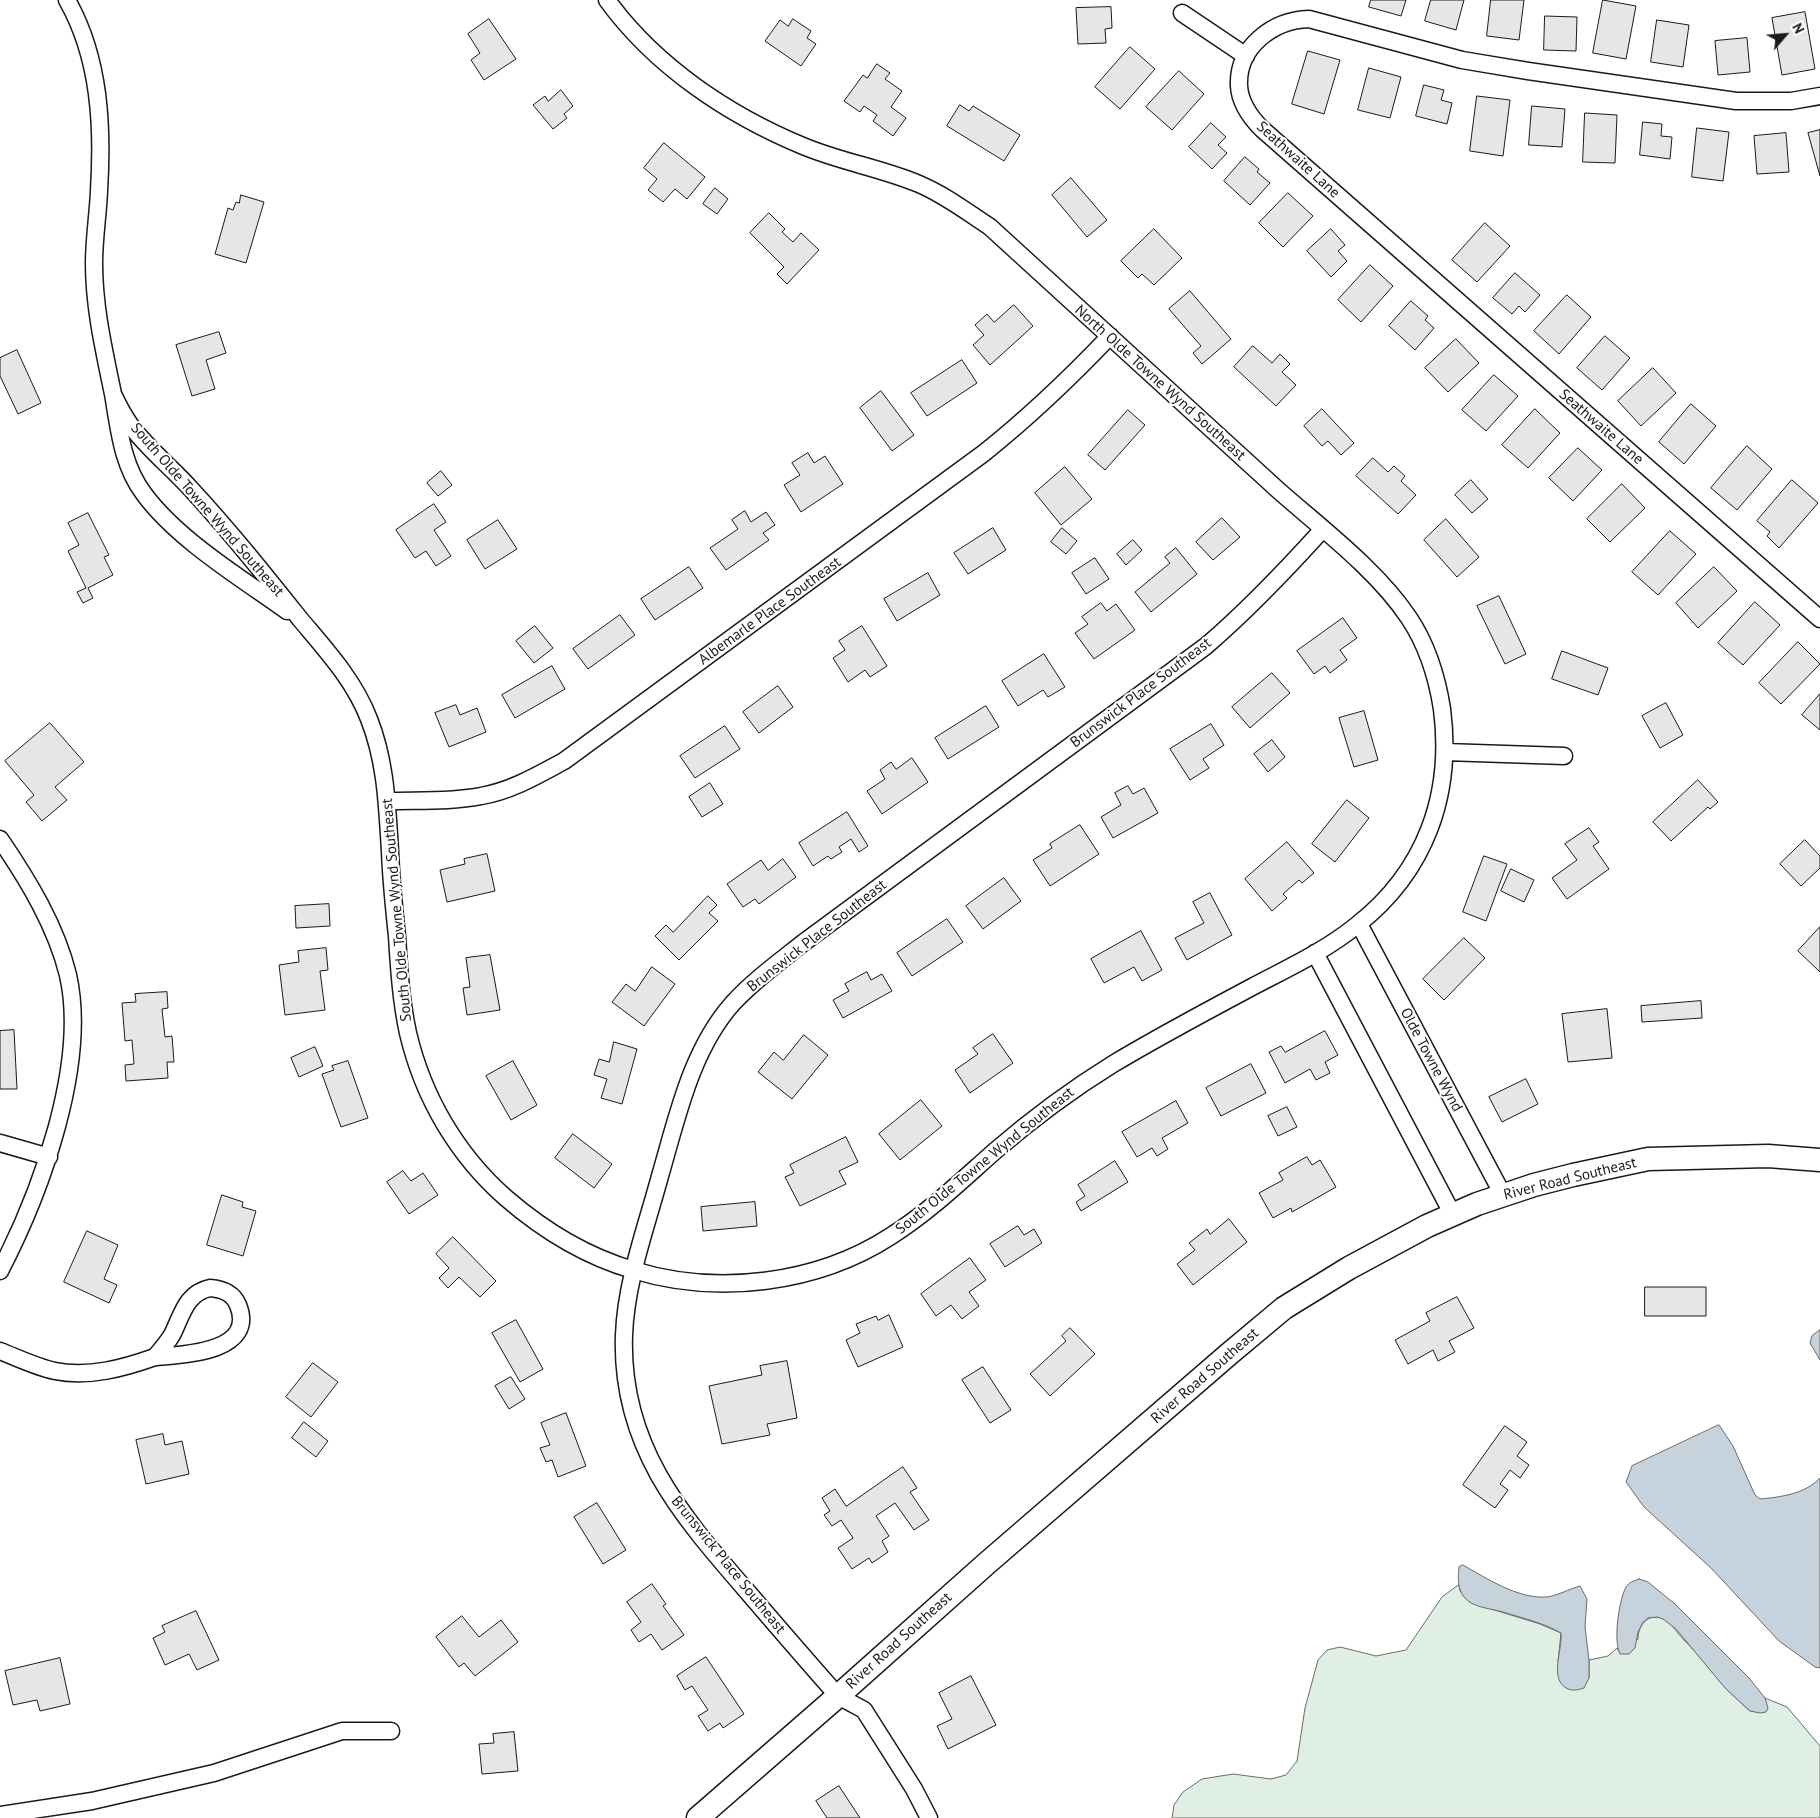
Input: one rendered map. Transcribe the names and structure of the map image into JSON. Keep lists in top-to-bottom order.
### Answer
{
  "streets": {
    "main road": ["River Road Southeast"],
    "street": [
      "Seathwaite Lane",
      "North Olde Towne Wynd Southeast",
      "South Olde Towne Wynd Southeast",
      "Albemarle Place Southeast",
      "Brunswick Place Southeast",
      "Olde Towne Wynd"
    ]
  },
  "crossings": [
    ["North Olde Towne Wynd Southeast", "South Olde Towne Wynd Southeast"],
    ["North Olde Towne Wynd Southeast", "Albemarle Place Southeast"],
    ["North Olde Towne Wynd Southeast", "Brunswick Place Southeast"],
    ["North Olde Towne Wynd Southeast", "Olde Towne Wynd"],
    ["South Olde Towne Wynd Southeast", "Albemarle Place Southeast"],
    ["South Olde Towne Wynd Southeast", "Brunswick Place Southeast"],
    ["South Olde Towne Wynd Southeast", "Olde Towne Wynd"],
    ["Brunswick Place Southeast", "River Road Southeast"],
    ["Olde Towne Wynd", "River Road Southeast"]
  ],
  "north": "top right"
}
